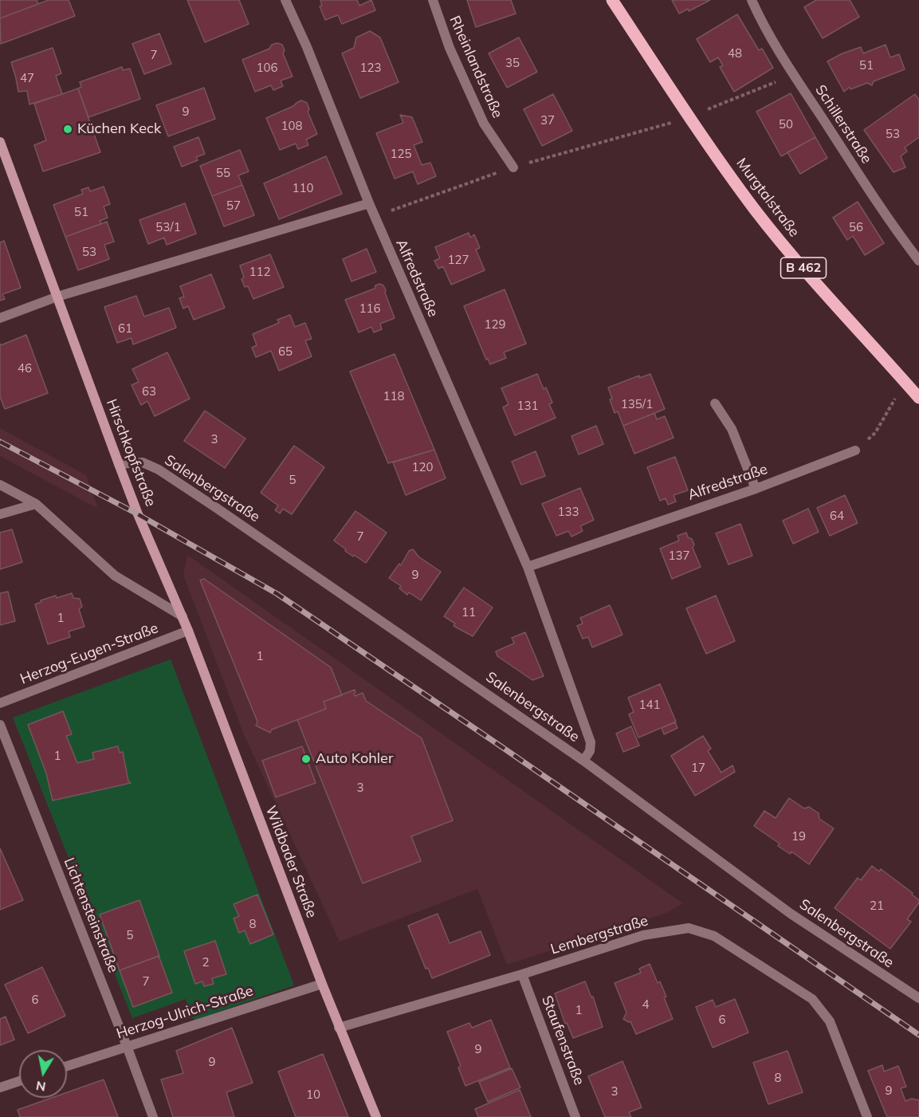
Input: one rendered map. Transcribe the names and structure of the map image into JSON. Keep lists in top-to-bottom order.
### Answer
{
  "streets": {
    "main road": [
      "Murgtalstraße",
      "B 462",
      "Hirschkopfstraße",
      "Wildbader Straße"
    ],
    "street": [
      "Rheinlandstraße",
      "Schillerstraße",
      "Alfredstraße",
      "Salenbergstraße",
      "Herzog-Eugen-Straße",
      "Lichtensteinstraße",
      "Lembergstraße",
      "Herzog-Ulrich-Straße",
      "Staufenstraße"
    ]
  },
  "crossings": [
    ["Alfredstraße", "Salenbergstraße"],
    ["Hirschkopfstraße", "Salenbergstraße"],
    ["Hirschkopfstraße", "Wildbader Straße"],
    ["Herzog-Eugen-Straße", "Wildbader Straße"],
    ["Wildbader Straße", "Lembergstraße"],
    ["Wildbader Straße", "Herzog-Ulrich-Straße"],
    ["Lichtensteinstraße", "Herzog-Ulrich-Straße"],
    ["Lembergstraße", "Staufenstraße"]
  ],
  "places": ["Küchen Keck", "Auto Kohler"],
  "house_numbers": [
    "48",
    "7",
    "35",
    "51",
    "106",
    "123",
    "47",
    "9",
    "37",
    "50",
    "108",
    "53",
    "125",
    "55",
    "110",
    "57",
    "51",
    "53/1",
    "56",
    "53",
    "127",
    "112",
    "116",
    "129",
    "61",
    "65",
    "46",
    "63",
    "118",
    "135/1",
    "131",
    "3",
    "120",
    "5",
    "133",
    "64",
    "7",
    "137",
    "9",
    "11",
    "1",
    "1",
    "141",
    "1",
    "17",
    "3",
    "19",
    "21",
    "8",
    "5",
    "2",
    "7",
    "6",
    "4",
    "1",
    "6",
    "9",
    "9",
    "8",
    "9",
    "3",
    "10"
  ],
  "north": "bottom"
}
